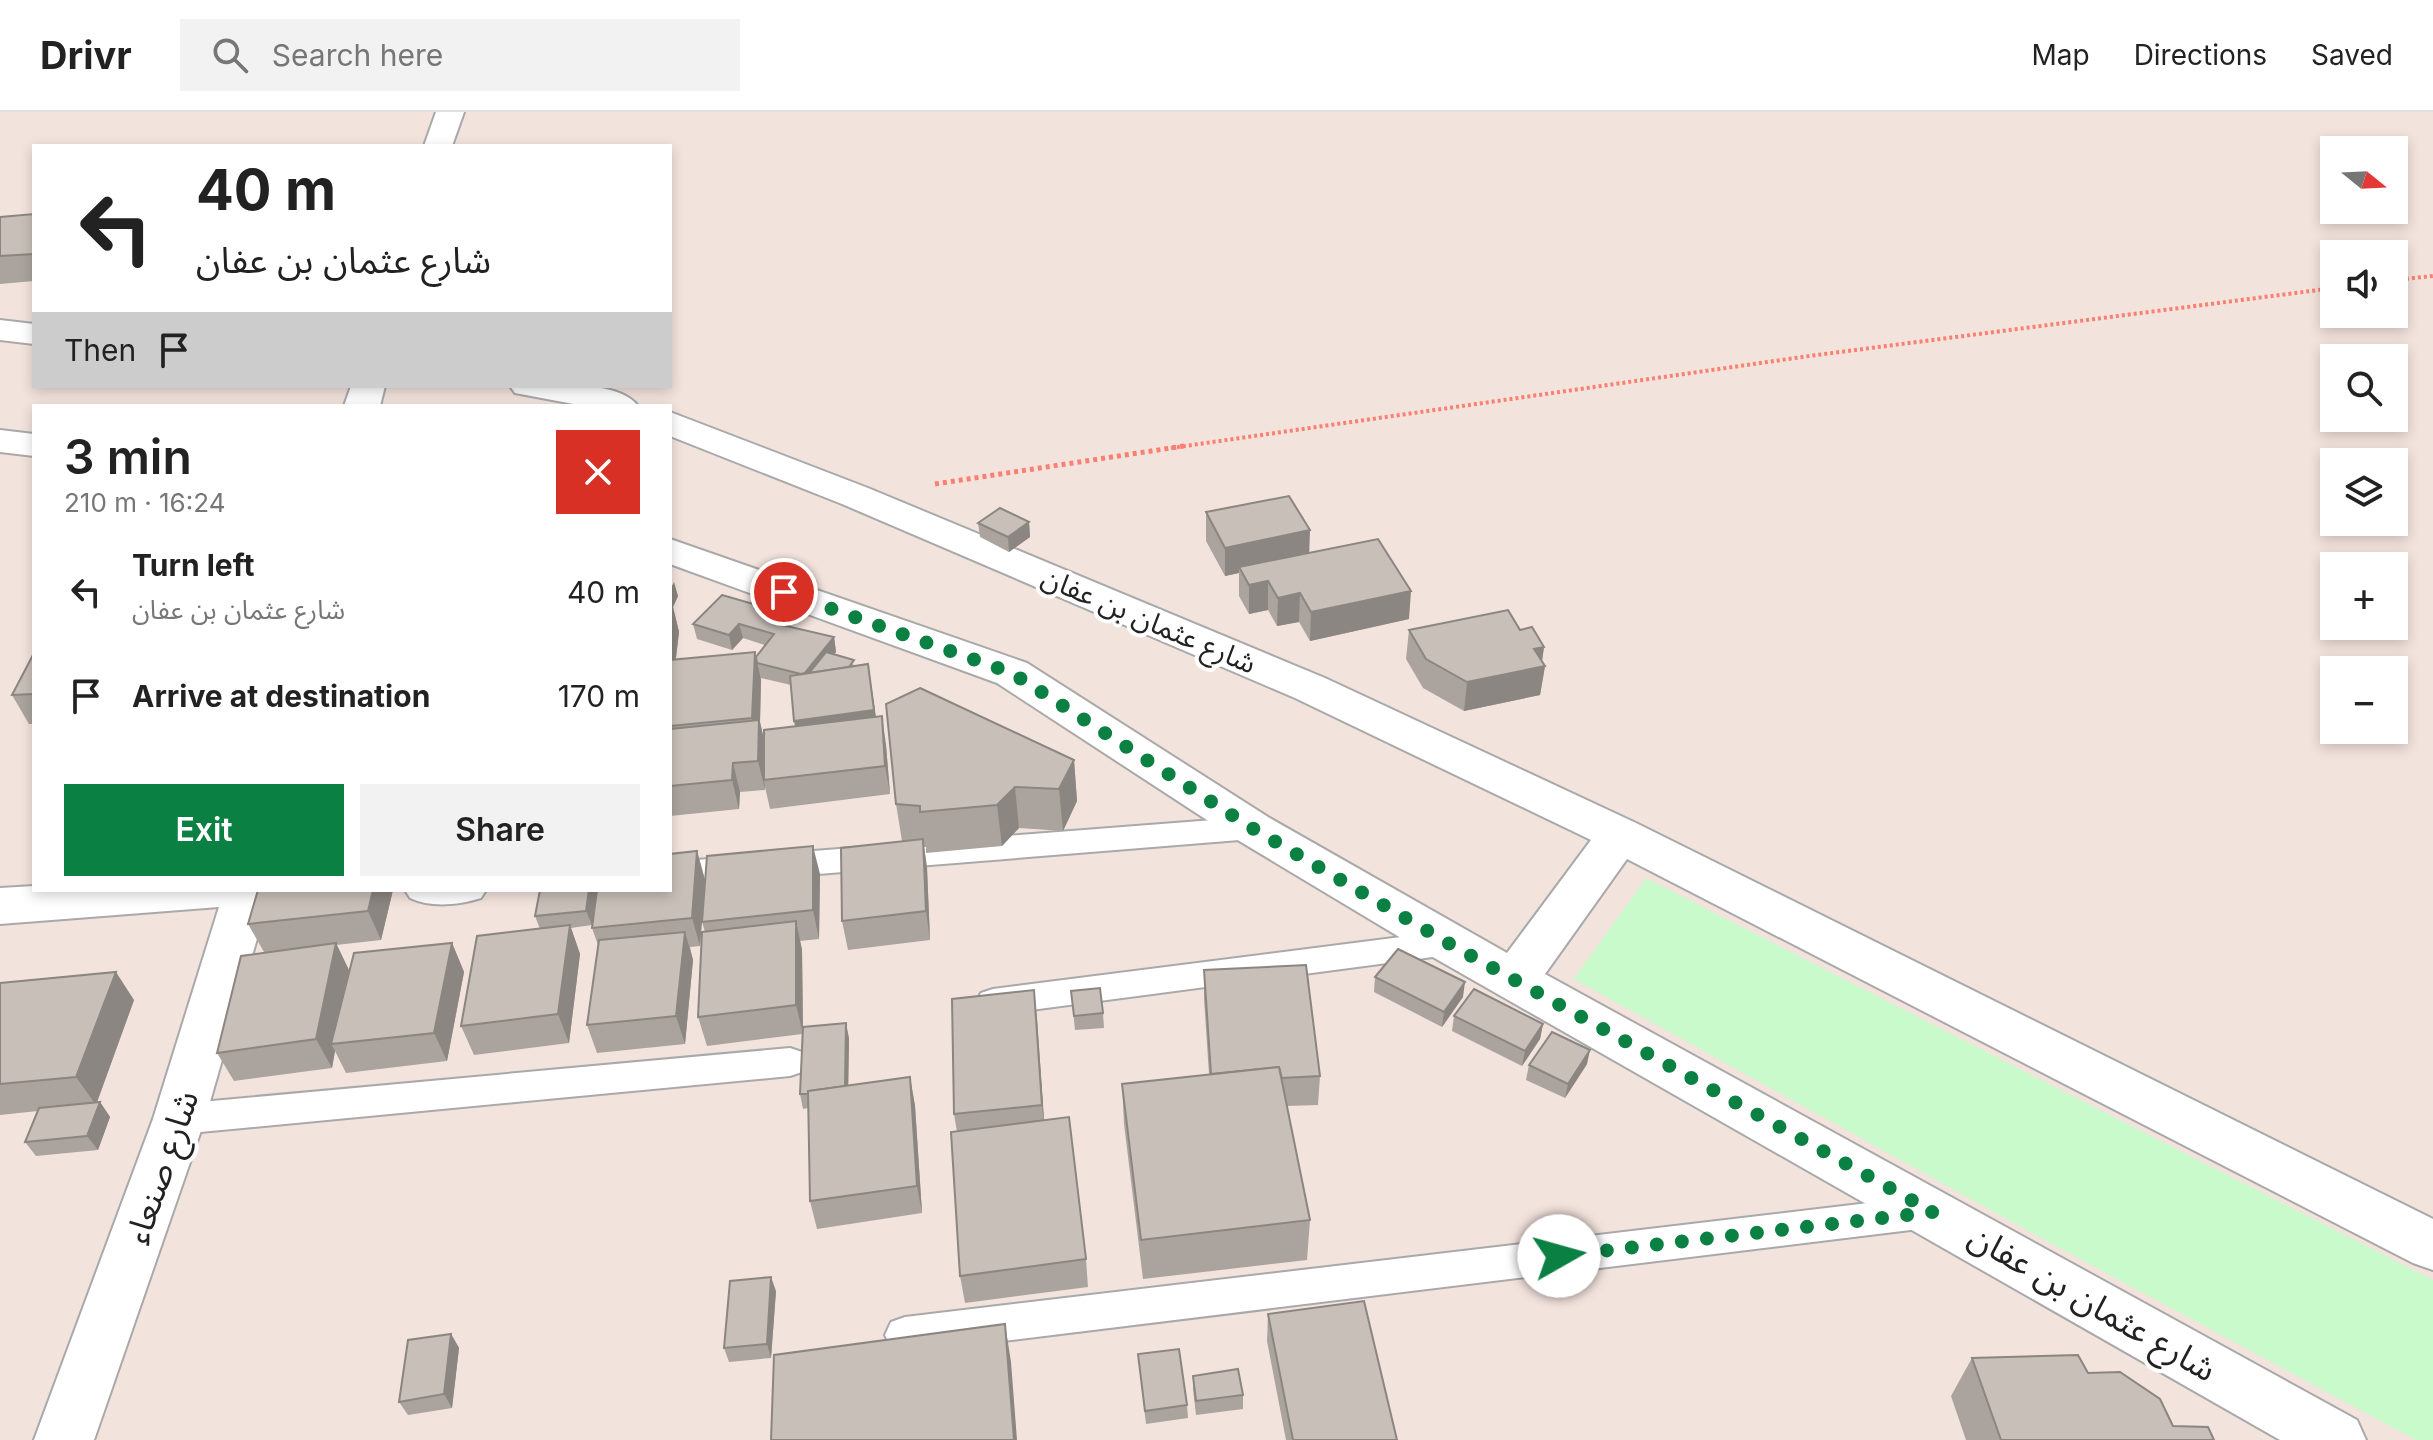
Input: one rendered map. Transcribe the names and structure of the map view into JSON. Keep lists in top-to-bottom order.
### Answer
{
  "streets": {
    "street": ["شارع عثمان بن عفان", "شارع صنعاء"]
  },
  "north": "right",
  "page": {
    "header": "Drivr",
    "search": "Search here",
    "nav": ["Map", "Directions", "Saved"],
    "map_buttons": ["+", "−"],
    "turn": ["40 m", "شارع عثمان بن عفان"],
    "then": "Then",
    "heading": ["3 min", "210 m · 16:24"],
    "list": [
      {
        "name": "Turn left",
        "note": "شارع عثمان بن عفان",
        "value": "40 m"
      },
      {
        "name": "Arrive at destination",
        "value": "170 m"
      }
    ],
    "buttons": ["Exit", "Share"]
  }
}
